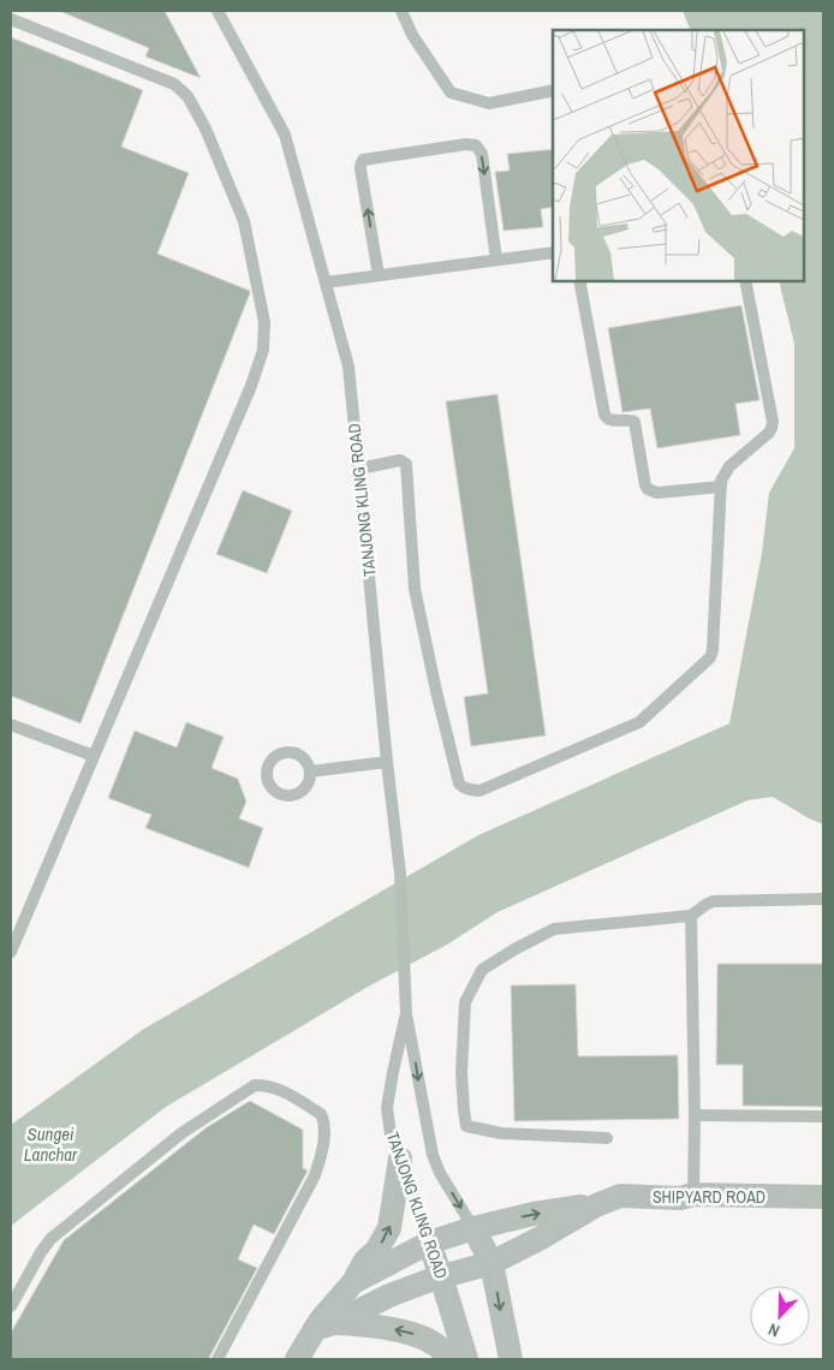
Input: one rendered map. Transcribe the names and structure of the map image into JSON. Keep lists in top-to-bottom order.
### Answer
{
  "streets": {
    "street": ["TANJONG KLING ROAD", "SHIPYARD ROAD"]
  },
  "crossings": [
    ["TANJONG KLING ROAD", "SHIPYARD ROAD"]
  ],
  "water": ["Sungei Lanchar"],
  "north": "bottom left"
}
